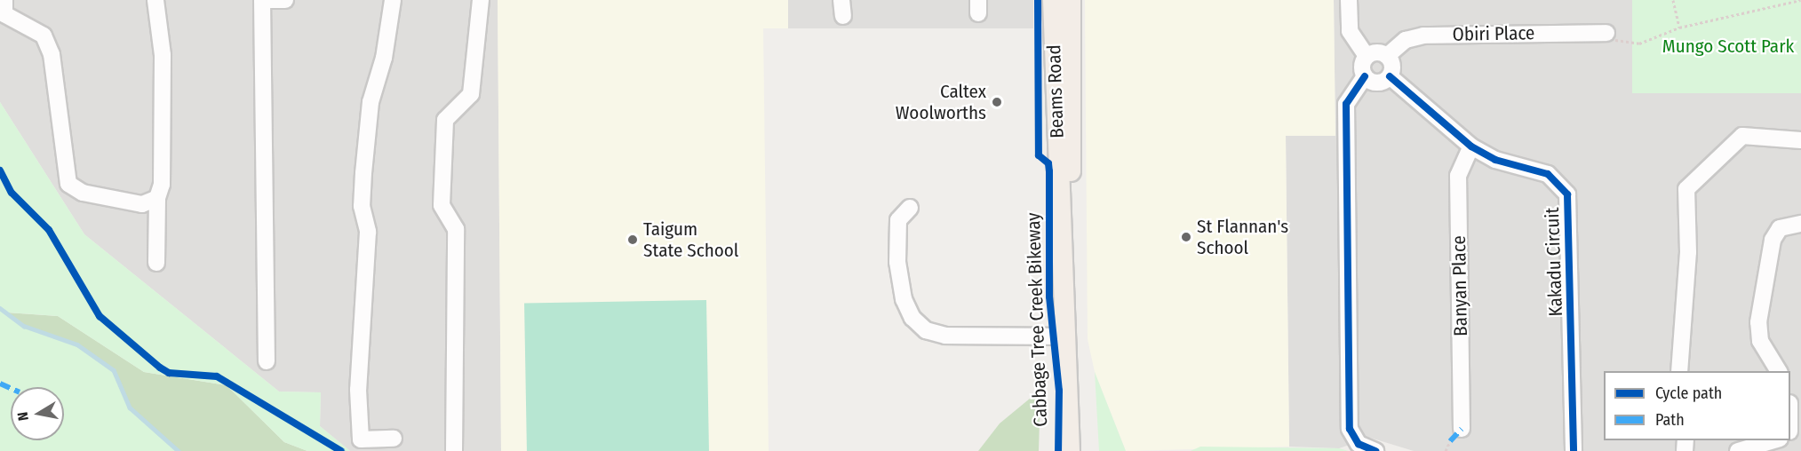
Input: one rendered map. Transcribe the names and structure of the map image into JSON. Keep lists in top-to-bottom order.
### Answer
{
  "streets": {
    "main road": ["Beams Road"],
    "street": ["Obiri Place", "Kakadu Circuit", "Banyan Place"],
    "cycle path": ["Cabbage Tree Creek Bikeway"]
  },
  "crossings": [
    ["Obiri Place", "Kakadu Circuit"],
    ["Kakadu Circuit", "Banyan Place"]
  ],
  "parks": ["Mungo Scott Park"],
  "places": ["Caltex Woolworths", "St Flannan's School", "Taigum State School"],
  "legend": ["Cycle path", "Path"],
  "north": "left"
}
